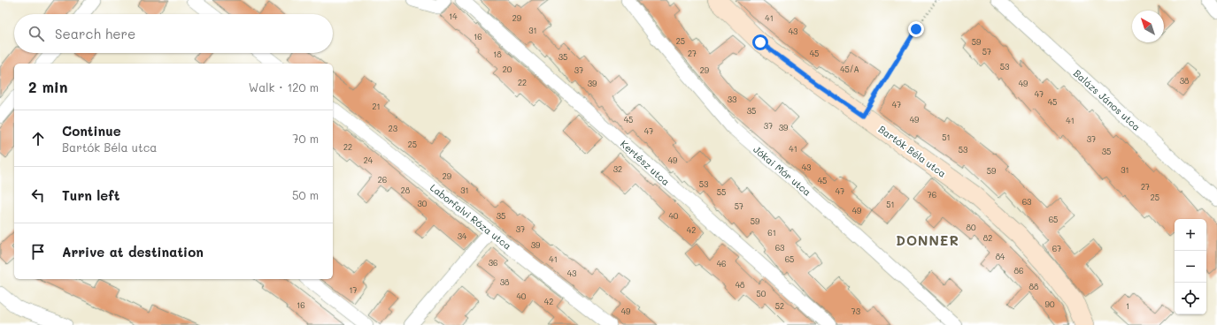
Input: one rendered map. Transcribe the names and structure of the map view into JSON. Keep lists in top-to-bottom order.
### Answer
{
  "streets": {
    "street": [
      "Balázs János utca",
      "Bartók Béla utca",
      "Kertész utca",
      "Jókai Mór utca",
      "Laborfalvi Róza utca"
    ]
  },
  "districts": ["DONNER"],
  "house_numbers": [
    "14",
    "29",
    "41",
    "31",
    "43",
    "16",
    "25",
    "59",
    "57",
    "27",
    "45",
    "18",
    "35",
    "53",
    "20",
    "45/A",
    "37",
    "29",
    "38",
    "22",
    "39",
    "49",
    "47",
    "33",
    "45",
    "47",
    "21",
    "35",
    "45",
    "49",
    "41",
    "37",
    "39",
    "23",
    "47",
    "51",
    "37",
    "25",
    "22",
    "41",
    "53",
    "35",
    "24",
    "49",
    "43",
    "32",
    "31",
    "59",
    "29",
    "26",
    "45",
    "53",
    "27",
    "28",
    "31",
    "47",
    "55",
    "76",
    "25",
    "63",
    "30",
    "51",
    "57",
    "49",
    "35",
    "40",
    "65",
    "59",
    "80",
    "37",
    "42",
    "61",
    "34",
    "82",
    "39",
    "63",
    "67",
    "84",
    "41",
    "65",
    "36",
    "46",
    "86",
    "43",
    "38",
    "48",
    "88",
    "17",
    "50",
    "40",
    "42",
    "90",
    "16",
    "52",
    "1",
    "49",
    "73"
  ],
  "north": "top left",
  "page": {
    "search": "Search here",
    "heading": ["2 min", "Walk · 120 m"],
    "list": [
      ["Continue", "Bartók Béla utca", "70 m"],
      ["Turn left", "50 m"],
      "Arrive at destination"
    ],
    "map_buttons": ["+", "−"]
  }
}
